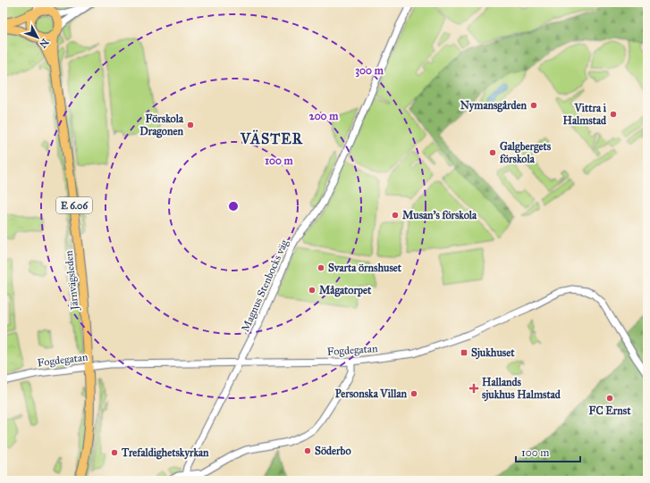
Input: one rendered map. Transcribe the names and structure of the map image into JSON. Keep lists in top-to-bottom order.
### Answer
{
  "streets": {
    "highway": ["E 6.06", "Järnvägsleden"],
    "street": ["Magnus Stenbocks väg", "Fogdegatan"]
  },
  "crossings": [
    ["E 6.06", "Järnvägsleden"],
    ["Järnvägsleden", "Fogdegatan"],
    ["Magnus Stenbocks väg", "Fogdegatan"]
  ],
  "districts": ["VÄSTER"],
  "places": {
    "other": [
      "Nymansgården",
      "Vittra i Halmstad",
      "Förskola Dragonen",
      "Galgbergets förskola",
      "Musan's förskola",
      "Svarta örnshuset",
      "Mågatorpet",
      "Personska Villan",
      "FC Ernst",
      "Söderbo",
      "Trefaldighetskyrkan"
    ],
    "transit": ["Sjukhuset"],
    "health": ["Hallands sjukhus Halmstad"]
  },
  "scale_bar": "100 m",
  "north": "bottom right",
  "rings": ["300 m", "200 m", "100 m"]
}
